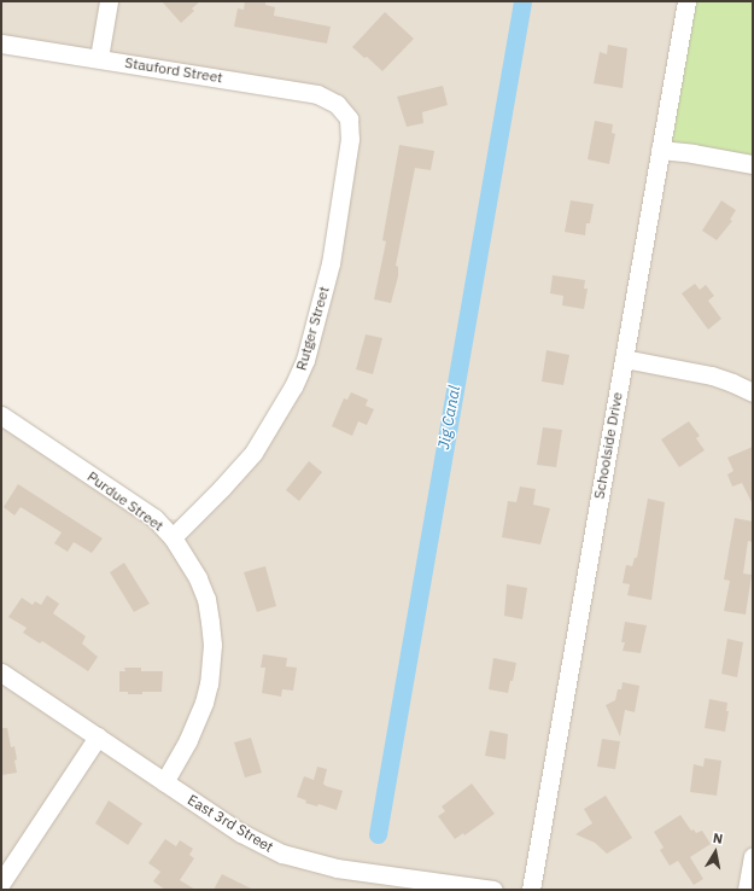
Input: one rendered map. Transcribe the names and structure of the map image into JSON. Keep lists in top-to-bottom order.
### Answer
{
  "streets": {
    "street": [
      "Stauford Street",
      "Rutger Street",
      "Schoolside Drive",
      "Purdue Street",
      "East 3rd Street"
    ]
  },
  "crossings": [
    ["Stauford Street", "Rutger Street"],
    ["Rutger Street", "Purdue Street"],
    ["Purdue Street", "East 3rd Street"]
  ],
  "water": ["Jig Canal"],
  "north": "top"
}
